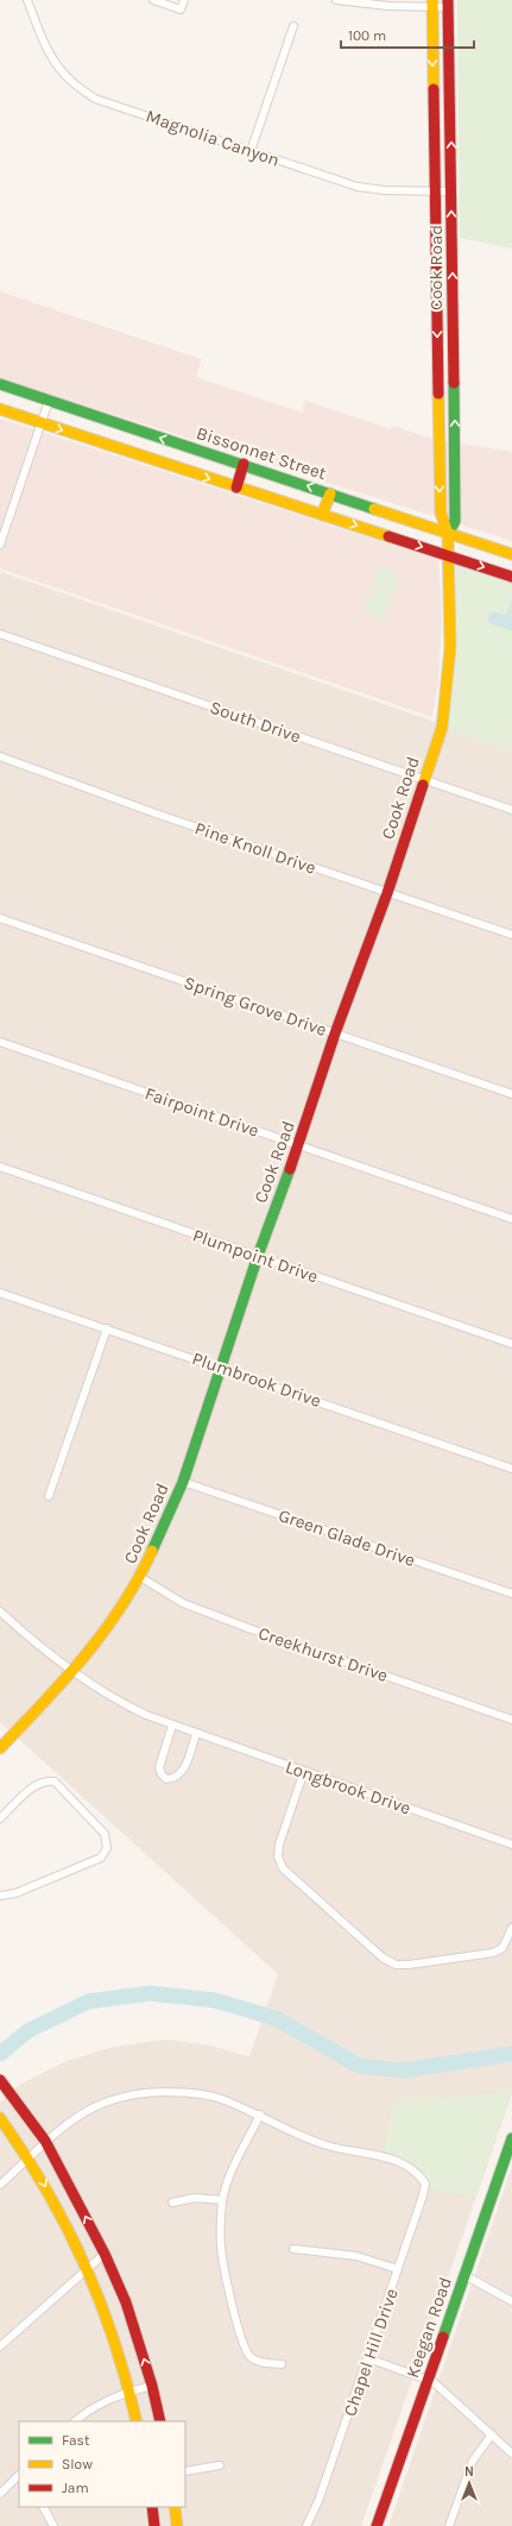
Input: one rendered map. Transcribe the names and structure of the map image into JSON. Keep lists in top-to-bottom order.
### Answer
{
  "streets": {
    "street": [
      "Magnolia Canyon",
      "Cook Road",
      "Bissonnet Street",
      "South Drive",
      "Pine Knoll Drive",
      "Spring Grove Drive",
      "Fairpoint Drive",
      "Plumpoint Drive",
      "Plumbrook Drive",
      "Green Glade Drive",
      "Creekhurst Drive",
      "Longbrook Drive",
      "Keegan Road",
      "Chapel Hill Drive"
    ]
  },
  "crossings": [
    ["Magnolia Canyon", "Cook Road"],
    ["Cook Road", "Bissonnet Street"],
    ["Cook Road", "South Drive"],
    ["Cook Road", "Pine Knoll Drive"],
    ["Cook Road", "Spring Grove Drive"],
    ["Cook Road", "Fairpoint Drive"],
    ["Cook Road", "Plumpoint Drive"],
    ["Cook Road", "Plumbrook Drive"],
    ["Cook Road", "Green Glade Drive"],
    ["Cook Road", "Creekhurst Drive"],
    ["Cook Road", "Longbrook Drive"]
  ],
  "legend": ["Fast", "Slow", "Jam"],
  "scale_bar": "100 m",
  "north": "top"
}
